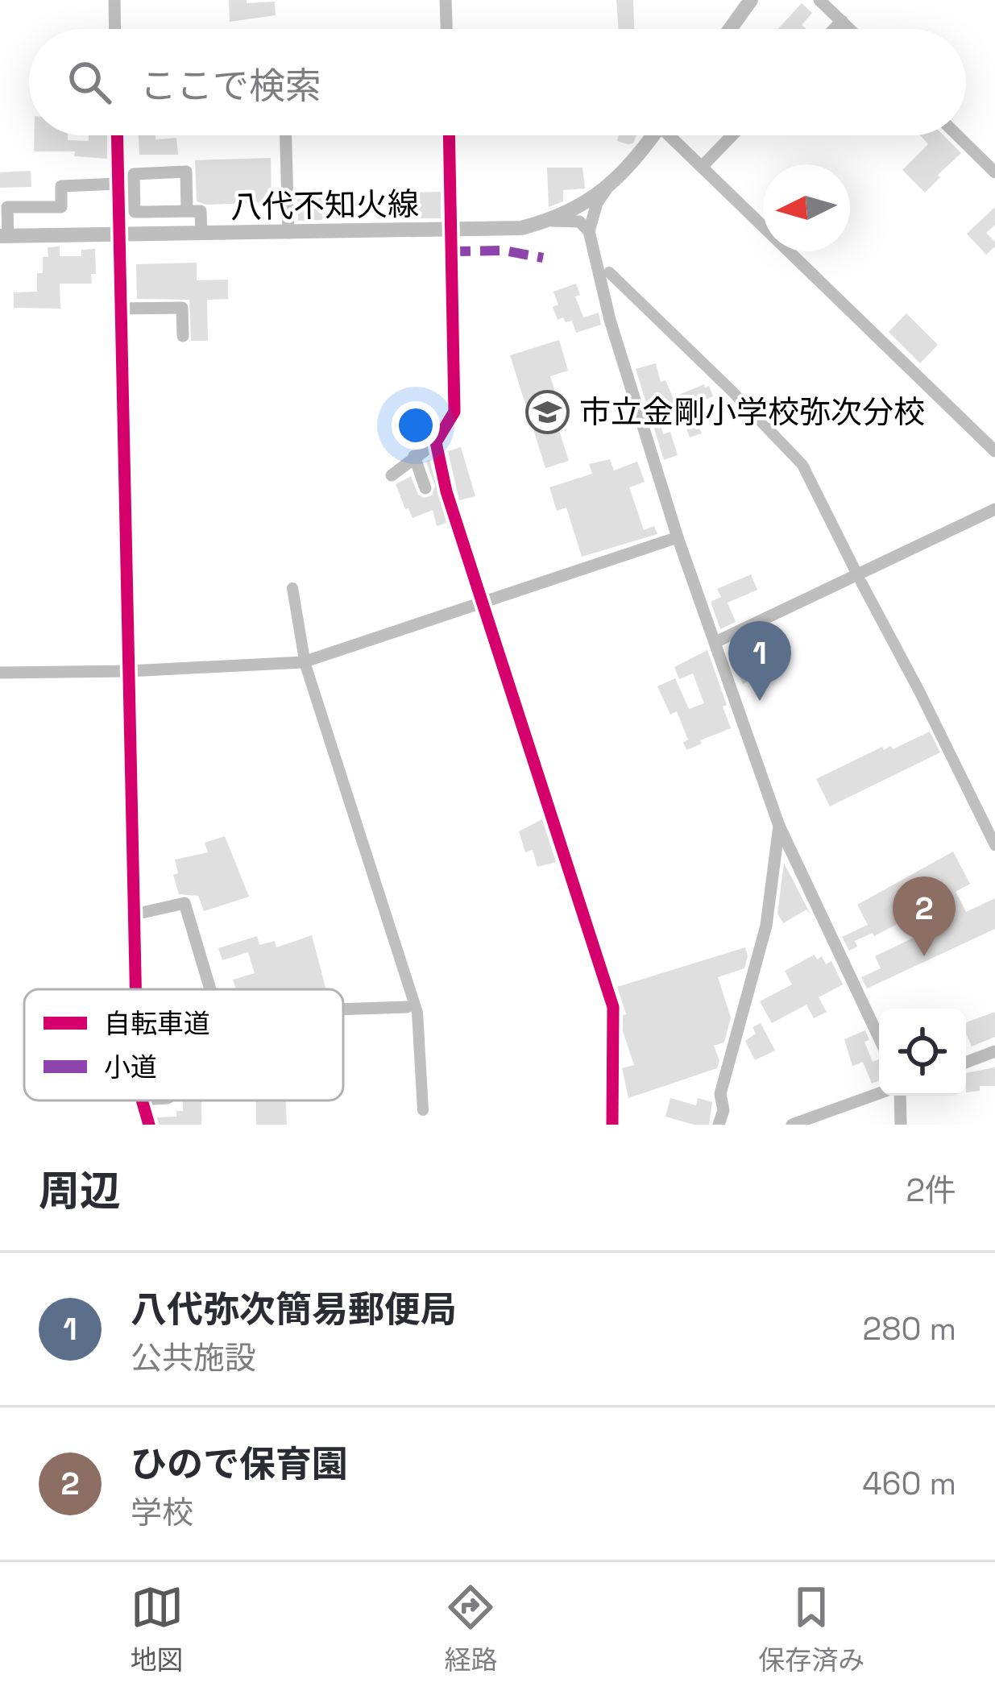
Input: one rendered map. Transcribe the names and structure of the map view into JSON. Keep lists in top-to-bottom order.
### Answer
{
  "streets": {
    "main road": ["八代不知火線"]
  },
  "places": {
    "school or university": ["市立金剛小学校弥次分校"]
  },
  "legend": ["自転車道", "小道"],
  "north": "left",
  "page": {
    "search": "ここで検索",
    "pins": ["1", "2"],
    "heading": ["周辺", "2件"],
    "list": [
      {
        "mark": "1",
        "name": "八代弥次簡易郵便局",
        "note": "公共施設",
        "value": "280 m"
      },
      {
        "mark": "2",
        "name": "ひので保育園",
        "note": "学校",
        "value": "460 m"
      }
    ],
    "nav": ["地図", "経路", "保存済み"]
  }
}
